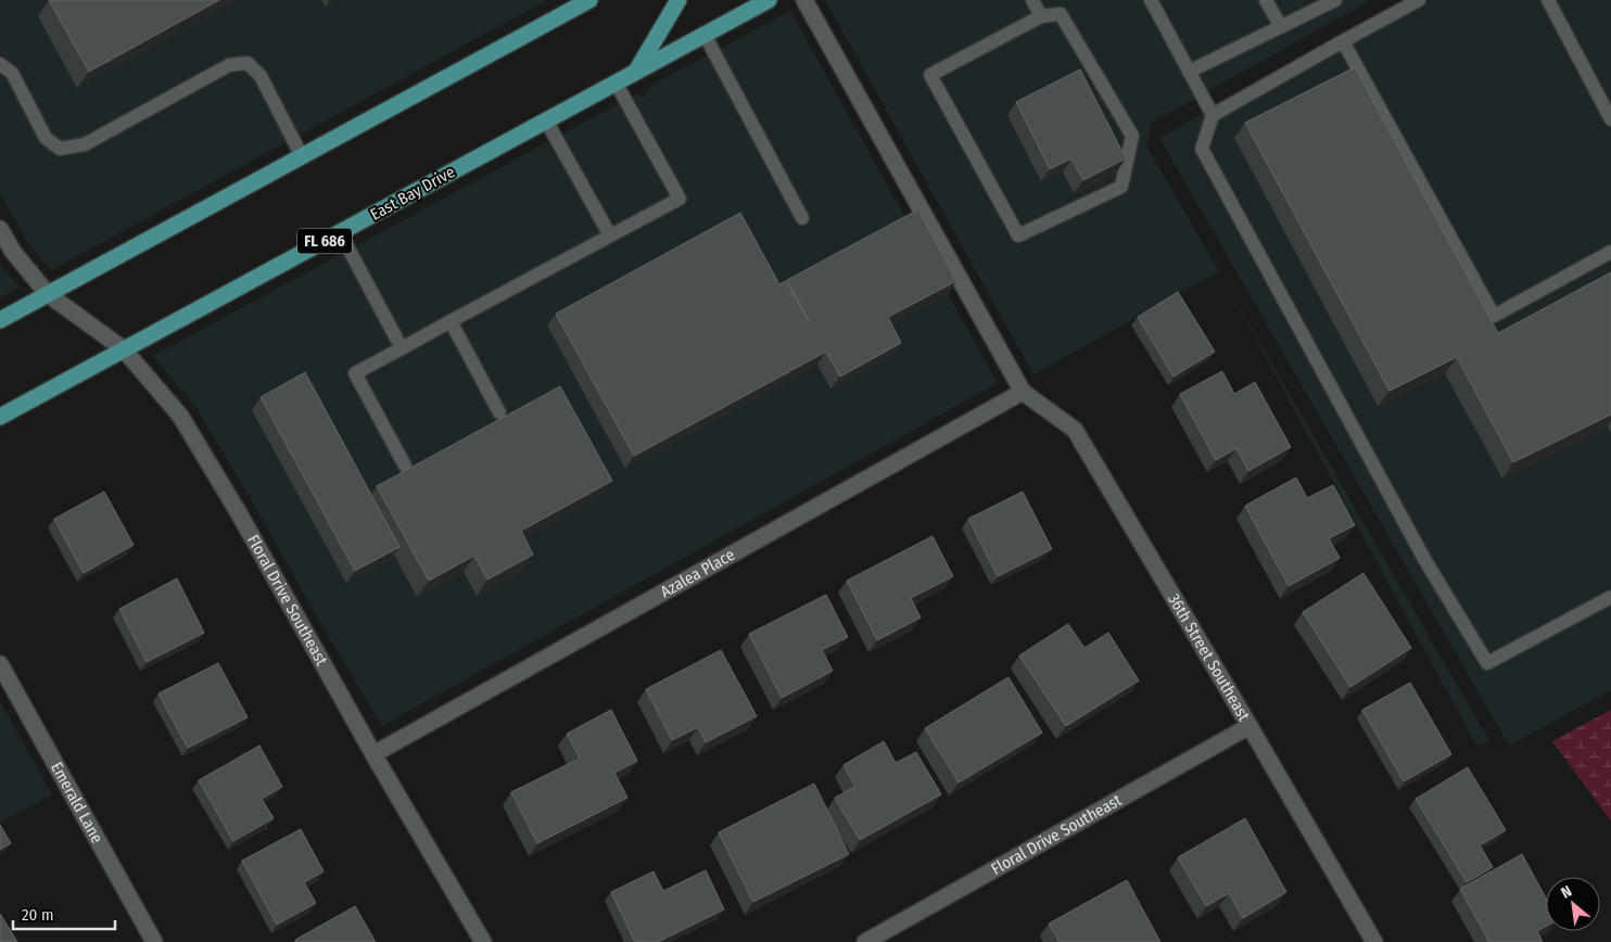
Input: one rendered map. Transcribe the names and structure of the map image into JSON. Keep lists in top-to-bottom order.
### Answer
{
  "streets": {
    "main road": ["East Bay Drive", "FL 686"],
    "street": [
      "Azalea Place",
      "Floral Drive Southeast",
      "36th Street Southeast",
      "Emerald Lane"
    ]
  },
  "crossings": [
    ["East Bay Drive", "Floral Drive Southeast"],
    ["Azalea Place", "Floral Drive Southeast"],
    ["Azalea Place", "36th Street Southeast"],
    ["Floral Drive Southeast", "36th Street Southeast"]
  ],
  "scale_bar": "20 m",
  "north": "top left"
}
